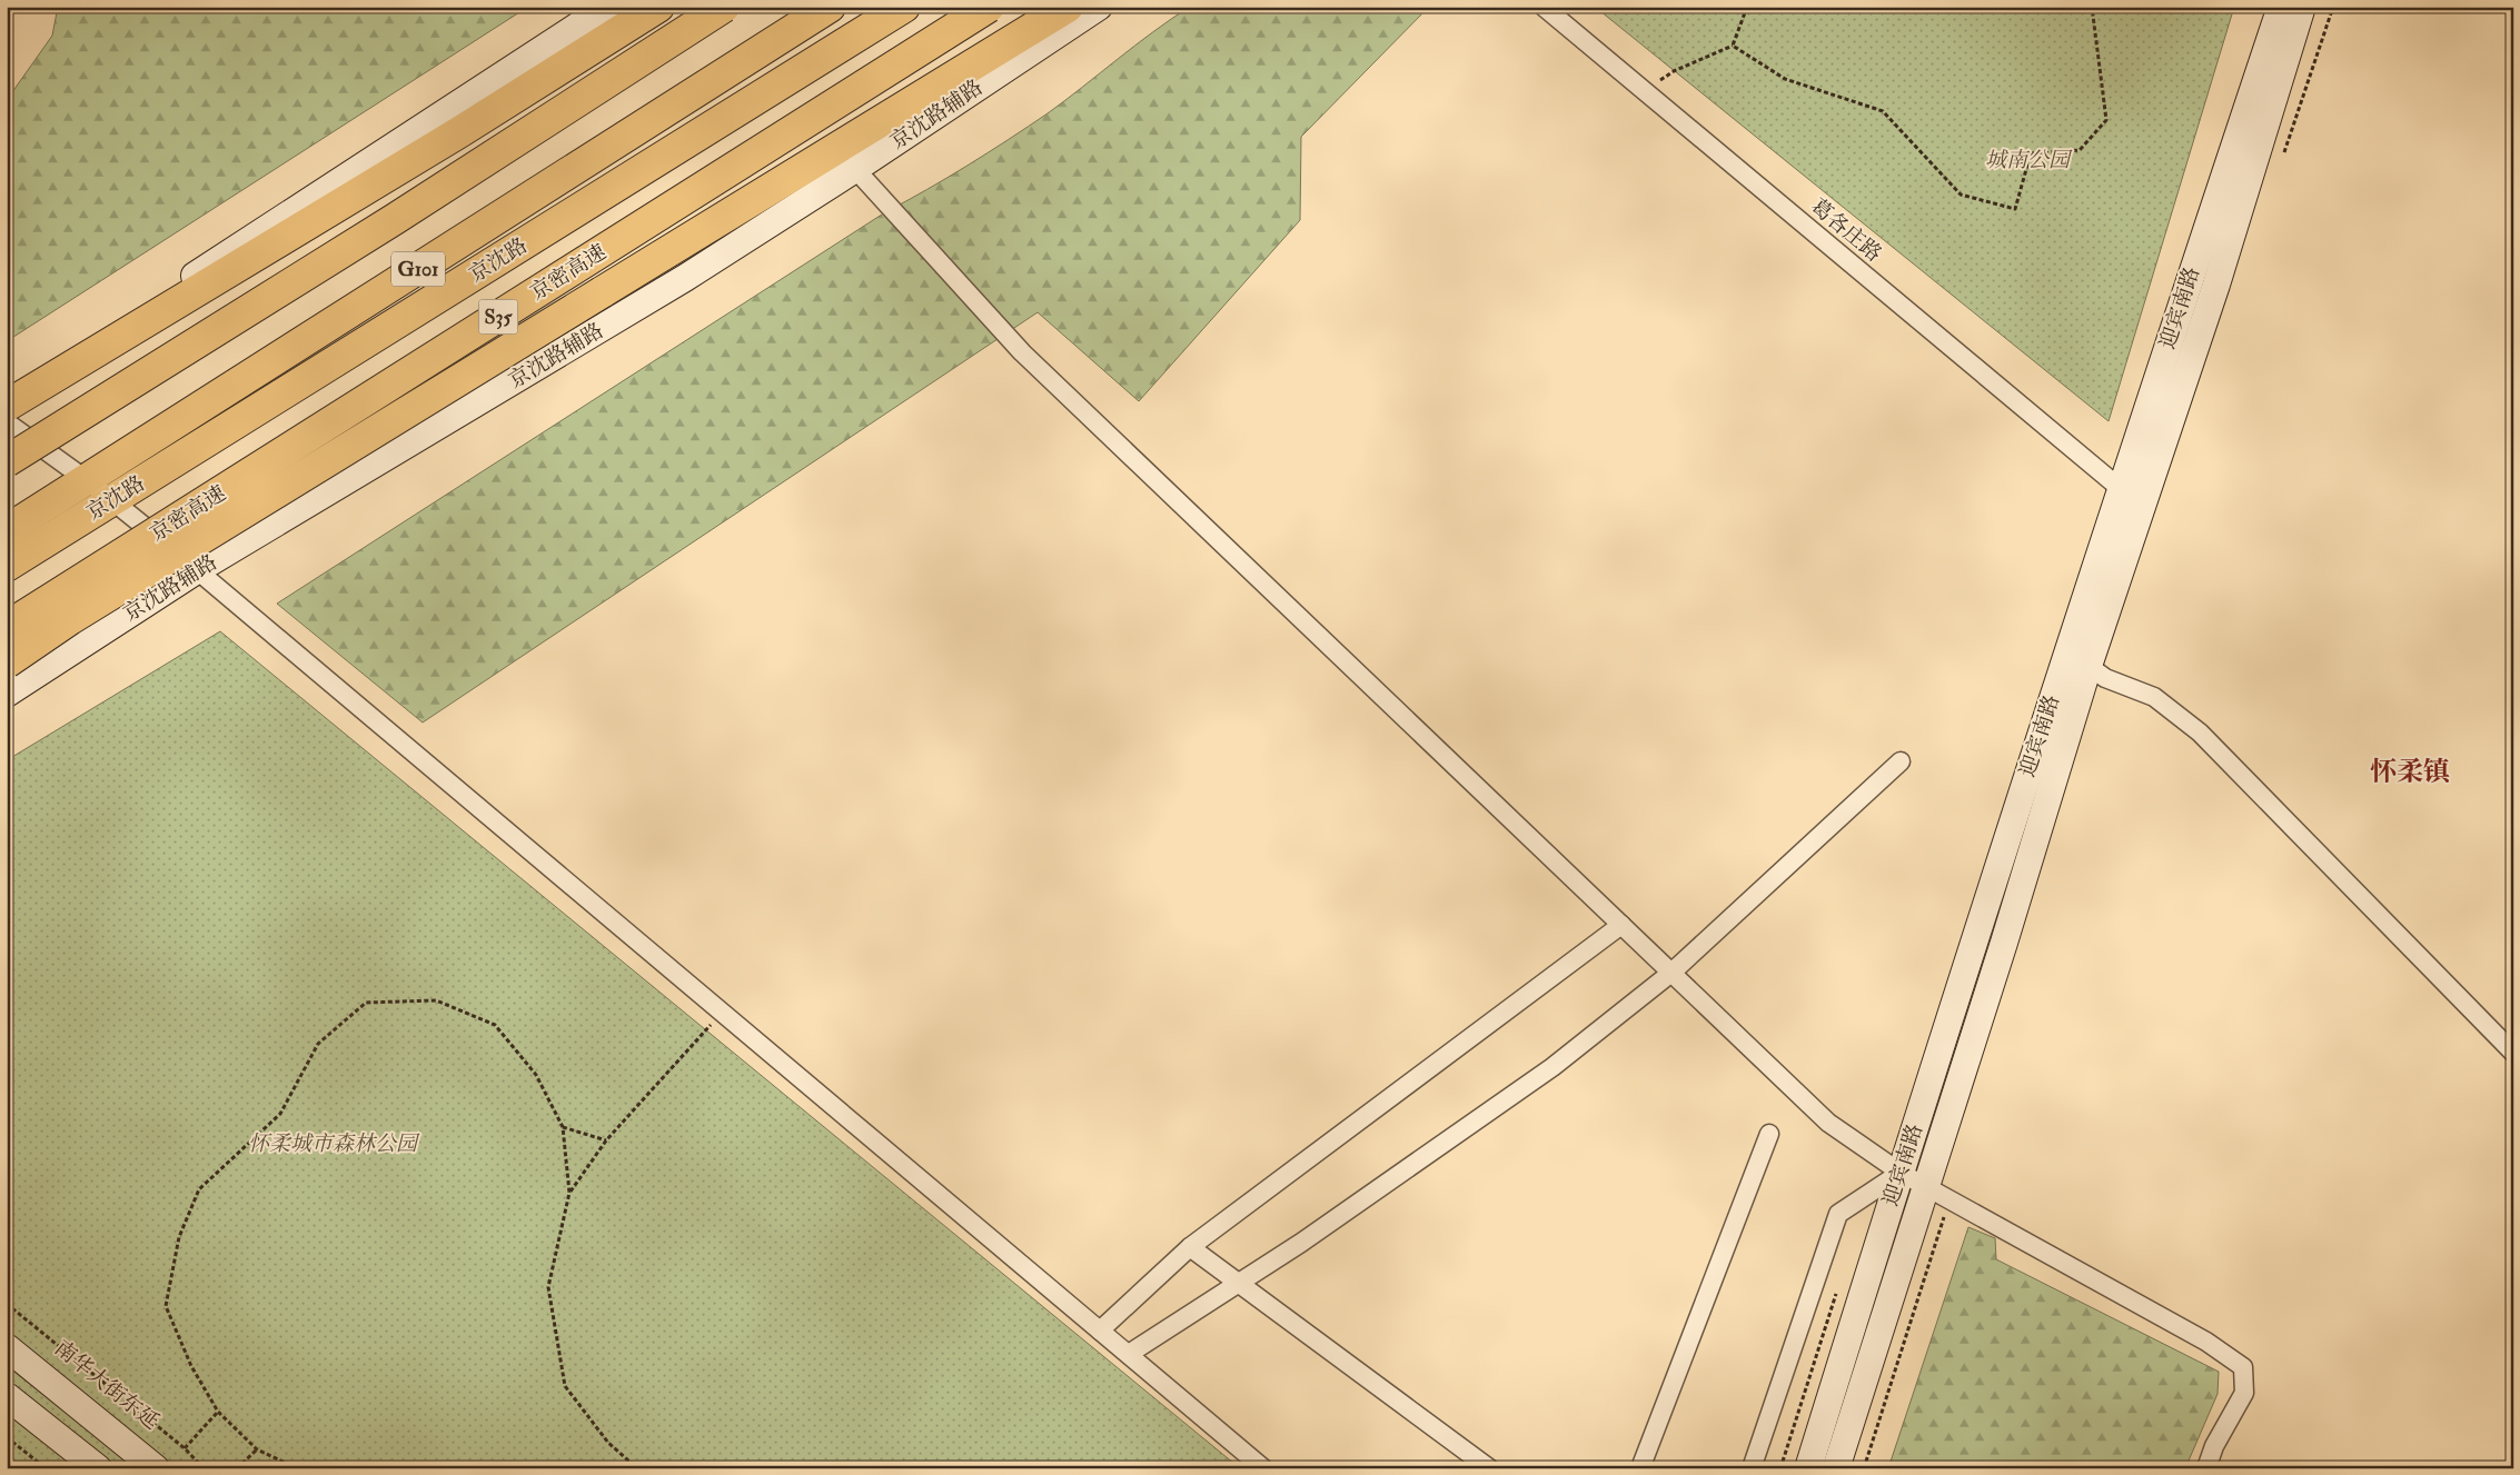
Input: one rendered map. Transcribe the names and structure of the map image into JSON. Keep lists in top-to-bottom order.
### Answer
{
  "streets": {
    "highway": [
      "京沈路",
      "G101",
      "京密高速",
      "S35"
    ],
    "main road": ["京沈路辅路", "迎宾南路", "南华大街东延"],
    "street": ["葛各庄路"]
  },
  "crossings": [
    ["葛各庄路", "迎宾南路"]
  ],
  "districts": ["怀柔镇"],
  "parks": ["城南公园", "怀柔城市森林公园"]
}
